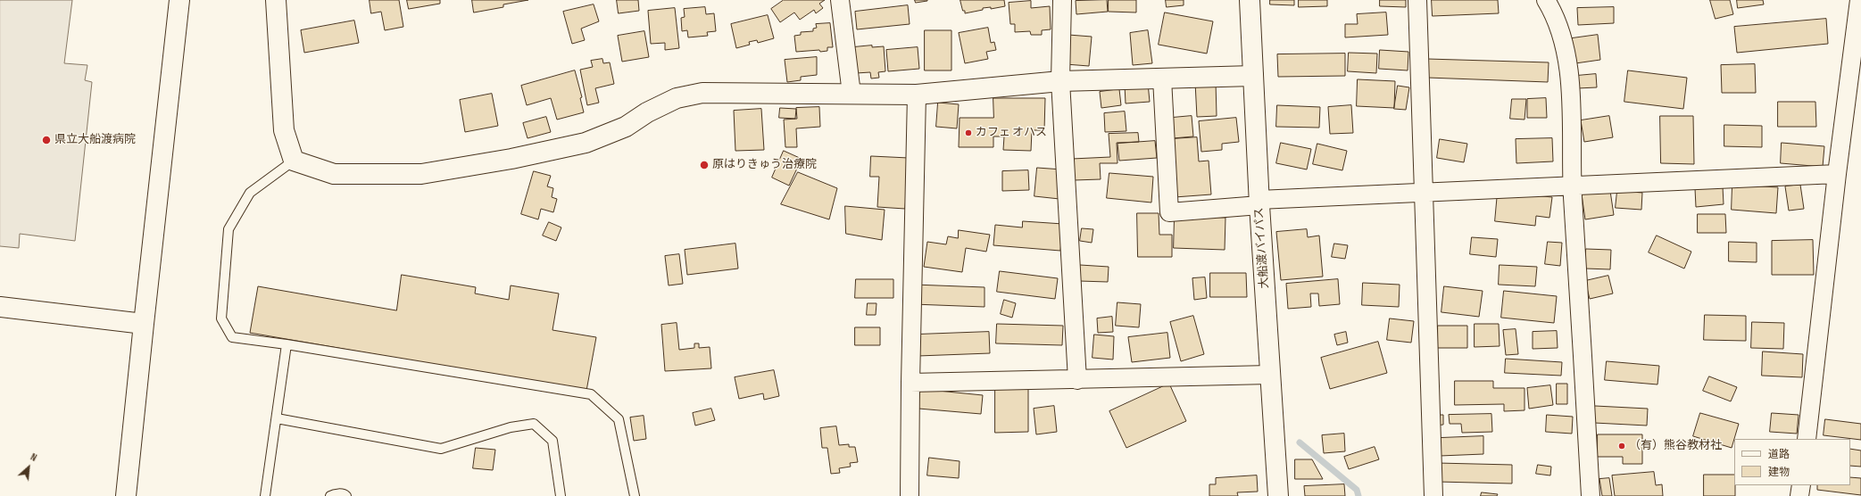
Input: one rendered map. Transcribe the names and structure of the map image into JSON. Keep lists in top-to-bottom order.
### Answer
{
  "streets": {
    "main road": ["大船渡バイパス"]
  },
  "places": [
    "カフェ オハス",
    "県立大船渡病院",
    "原はりきゅう治療院",
    "（有）熊谷教材社"
  ],
  "legend": ["道路", "建物"],
  "north": "top right"
}
